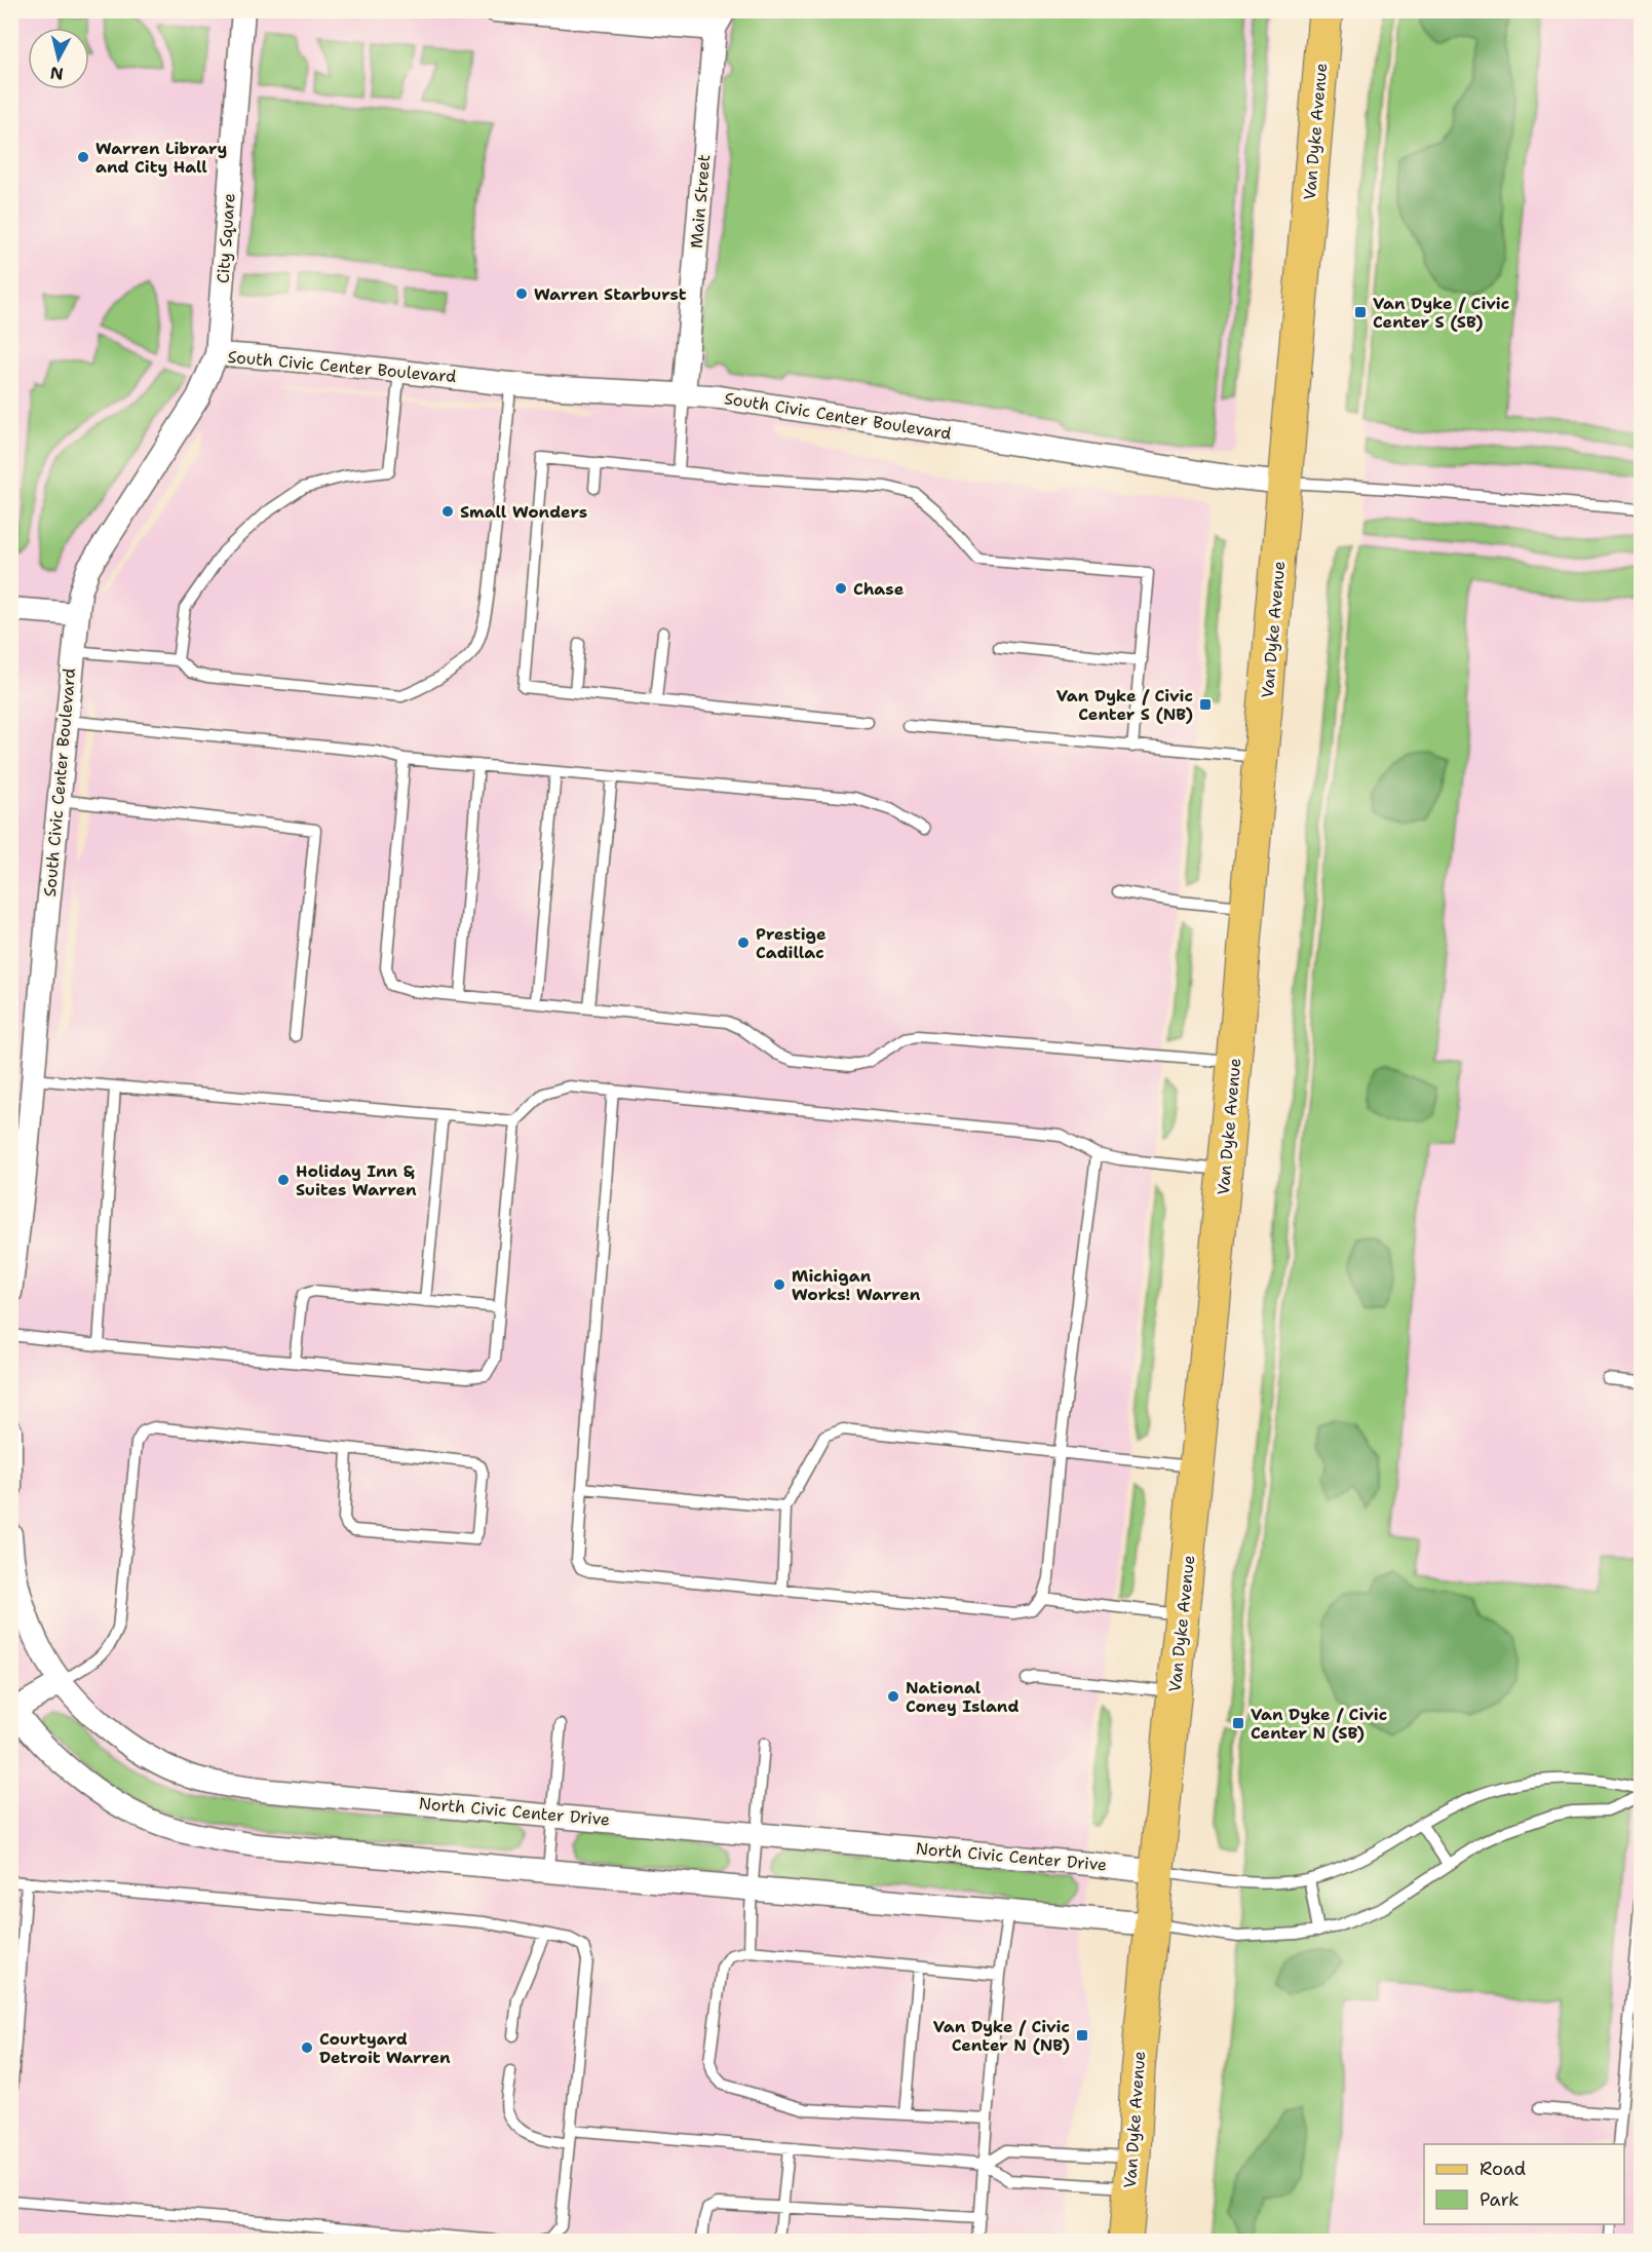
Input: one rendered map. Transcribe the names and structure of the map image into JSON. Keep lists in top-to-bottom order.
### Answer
{
  "streets": {
    "main road": ["Van Dyke Avenue"],
    "street": [
      "Main Street",
      "City Square",
      "South Civic Center Boulevard",
      "North Civic Center Drive"
    ]
  },
  "crossings": [
    ["Van Dyke Avenue", "South Civic Center Boulevard"],
    ["Van Dyke Avenue", "North Civic Center Drive"],
    ["Main Street", "South Civic Center Boulevard"],
    ["City Square", "South Civic Center Boulevard"]
  ],
  "places": {
    "other": [
      "Warren Library and City Hall",
      "Warren Starburst",
      "Small Wonders",
      "Chase",
      "Prestige Cadillac",
      "Holiday Inn & Suites Warren",
      "Michigan Works! Warren",
      "National Coney Island",
      "Courtyard Detroit Warren"
    ],
    "transit": [
      "Van Dyke / Civic Center S (SB)",
      "Van Dyke / Civic Center S (NB)",
      "Van Dyke / Civic Center N (SB)",
      "Van Dyke / Civic Center N (NB)"
    ]
  },
  "legend": ["Road", "Park"],
  "north": "bottom"
}
